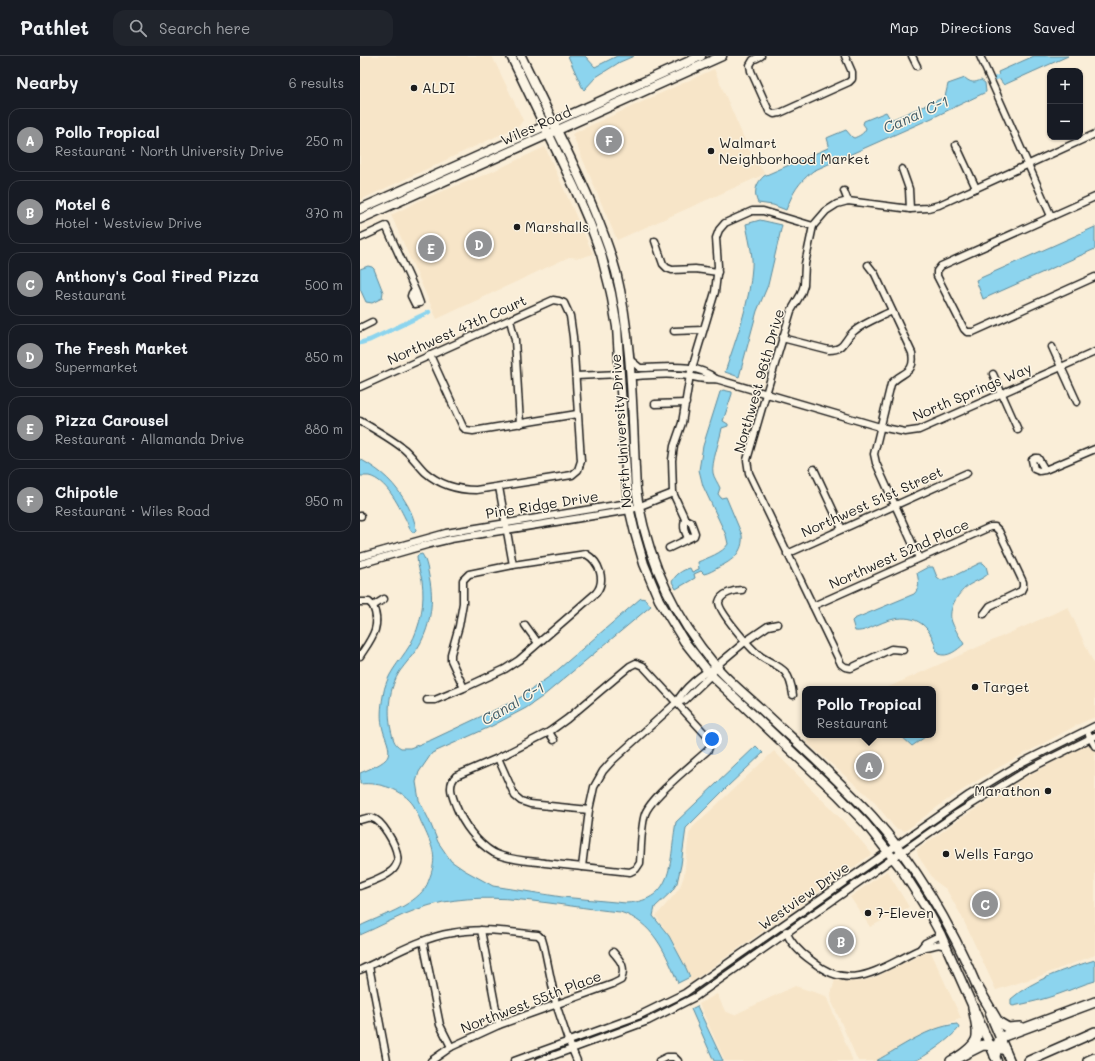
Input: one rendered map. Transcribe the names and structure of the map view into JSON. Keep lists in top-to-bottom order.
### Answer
{
  "streets": {
    "main road": ["Wiles Road", "North University Drive"],
    "street": [
      "Northwest 47th Court",
      "Northwest 96th Drive",
      "North Springs Way",
      "Northwest 51st Street",
      "Pine Ridge Drive",
      "Northwest 52nd Place",
      "Westview Drive",
      "Northwest 55th Place"
    ]
  },
  "crossings": [
    ["Wiles Road", "North University Drive"],
    ["Northwest 96th Drive", "North Springs Way"],
    ["Northwest 96th Drive", "Northwest 51st Street"],
    ["Northwest 96th Drive", "Northwest 52nd Place"],
    ["North Springs Way", "North University Drive"],
    ["North University Drive", "Pine Ridge Drive"],
    ["North University Drive", "Westview Drive"]
  ],
  "water": ["Canal C-1"],
  "places": [
    "ALDI",
    "Walmart Neighborhood Market",
    "Marshalls",
    "Target",
    "Marathon",
    "Wells Fargo",
    "7-Eleven"
  ],
  "page": {
    "header": "Pathlet",
    "search": "Search here",
    "nav": ["Map", "Directions", "Saved"],
    "heading": ["Nearby", "6 results"],
    "map_buttons": ["+", "−"],
    "list": [
      {
        "mark": "A",
        "name": "Pollo Tropical",
        "note": "Restaurant · North University Drive",
        "value": "250 m"
      },
      {
        "mark": "B",
        "name": "Motel 6",
        "note": "Hotel · Westview Drive",
        "value": "370 m"
      },
      {
        "mark": "C",
        "name": "Anthony's Coal Fired Pizza",
        "note": "Restaurant",
        "value": "500 m"
      },
      {
        "mark": "D",
        "name": "The Fresh Market",
        "note": "Supermarket",
        "value": "850 m"
      },
      {
        "mark": "E",
        "name": "Pizza Carousel",
        "note": "Restaurant · Allamanda Drive",
        "value": "880 m"
      },
      {
        "mark": "F",
        "name": "Chipotle",
        "note": "Restaurant · Wiles Road",
        "value": "950 m"
      }
    ],
    "pins": [
      "F",
      "D",
      "E",
      "A",
      "C",
      "B"
    ],
    "popup": ["Pollo Tropical", "Restaurant"]
  }
}
